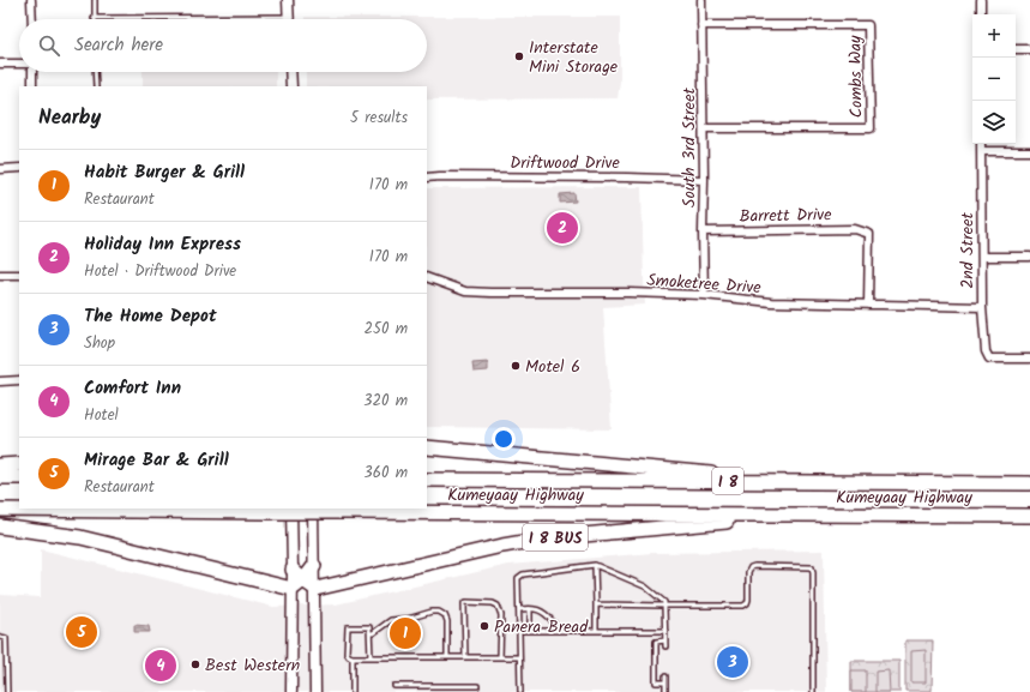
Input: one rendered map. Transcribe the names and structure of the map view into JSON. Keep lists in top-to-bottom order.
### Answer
{
  "streets": {
    "highway": ["I 8", "Kumeyaay Highway", "I 8 BUS"],
    "street": [
      "Combs Way",
      "South 3rd Street",
      "Driftwood Drive",
      "Barrett Drive",
      "2nd Street",
      "Smoketree Drive"
    ]
  },
  "crossings": [
    ["Combs Way", "South 3rd Street"],
    ["South 3rd Street", "Driftwood Drive"],
    ["South 3rd Street", "Barrett Drive"],
    ["South 3rd Street", "Smoketree Drive"],
    ["Barrett Drive", "Smoketree Drive"],
    ["2nd Street", "Smoketree Drive"],
    ["Kumeyaay Highway", "I 8 BUS"]
  ],
  "places": [
    "Interstate Mini Storage",
    "Motel 6",
    "Panera Bread",
    "Best Western"
  ],
  "page": {
    "map_buttons": ["+", "−"],
    "search": "Search here",
    "heading": ["Nearby", "5 results"],
    "list": [
      {
        "mark": "1",
        "name": "Habit Burger & Grill",
        "note": "Restaurant",
        "value": "170 m"
      },
      {
        "mark": "2",
        "name": "Holiday Inn Express",
        "note": "Hotel · Driftwood Drive",
        "value": "170 m"
      },
      {
        "mark": "3",
        "name": "The Home Depot",
        "note": "Shop",
        "value": "250 m"
      },
      {
        "mark": "4",
        "name": "Comfort Inn",
        "note": "Hotel",
        "value": "320 m"
      },
      {
        "mark": "5",
        "name": "Mirage Bar & Grill",
        "note": "Restaurant",
        "value": "360 m"
      }
    ],
    "pins": [
      "2",
      "5",
      "1",
      "3",
      "4"
    ]
  }
}
